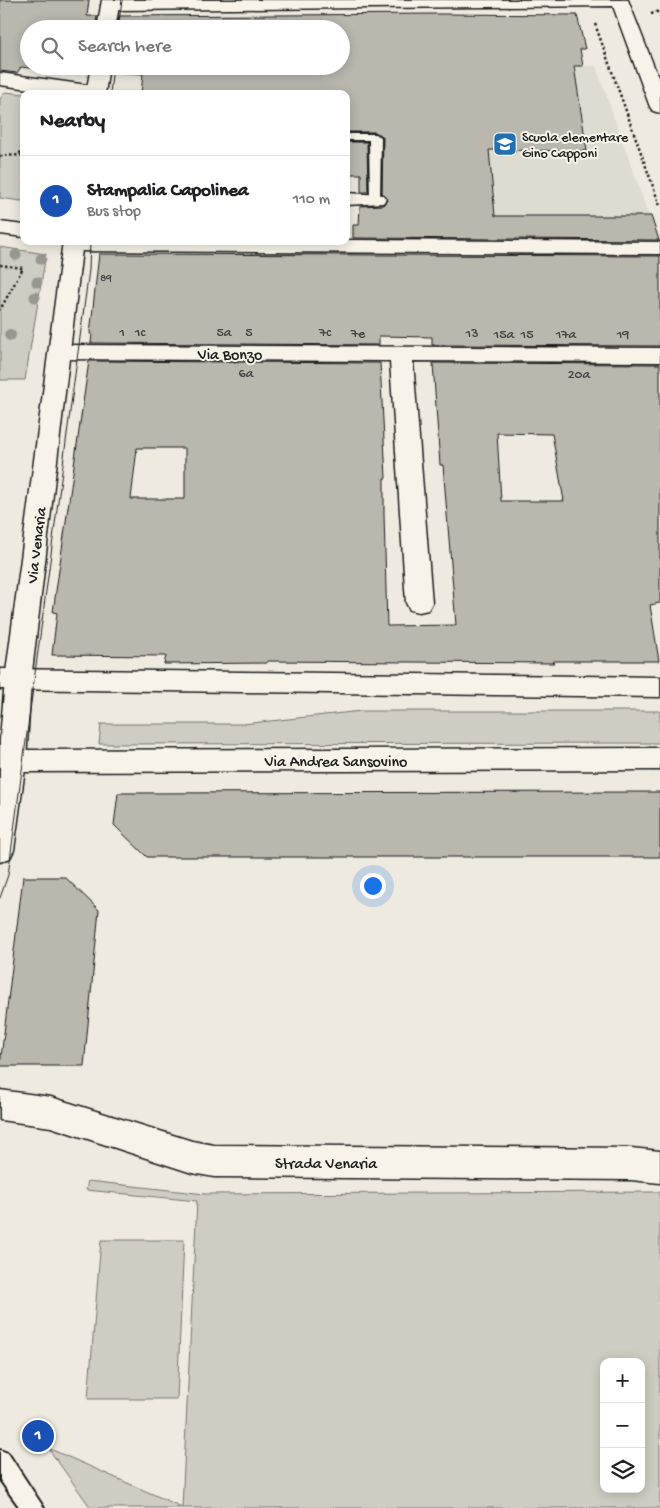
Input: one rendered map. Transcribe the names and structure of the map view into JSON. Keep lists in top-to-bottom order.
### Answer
{
  "streets": {
    "street": [
      "Via Bonzo",
      "Via Venaria",
      "Via Andrea Sansovino",
      "Strada Venaria"
    ]
  },
  "crossings": [
    ["Via Bonzo", "Via Venaria"],
    ["Via Venaria", "Via Andrea Sansovino"]
  ],
  "places": {
    "school or university": ["Scuola elementare Gino Capponi"]
  },
  "house_numbers": [
    "89",
    "1",
    "1c",
    "5a",
    "5",
    "7c",
    "7e",
    "13",
    "15a",
    "15",
    "17a",
    "19",
    "6a",
    "20a"
  ],
  "page": {
    "search": "Search here",
    "heading": "Nearby",
    "list": [
      {
        "mark": "1",
        "name": "Stampalia Capolinea",
        "note": "Bus stop",
        "value": "110 m"
      }
    ],
    "map_buttons": ["+", "−"],
    "pins": "1"
  }
}
